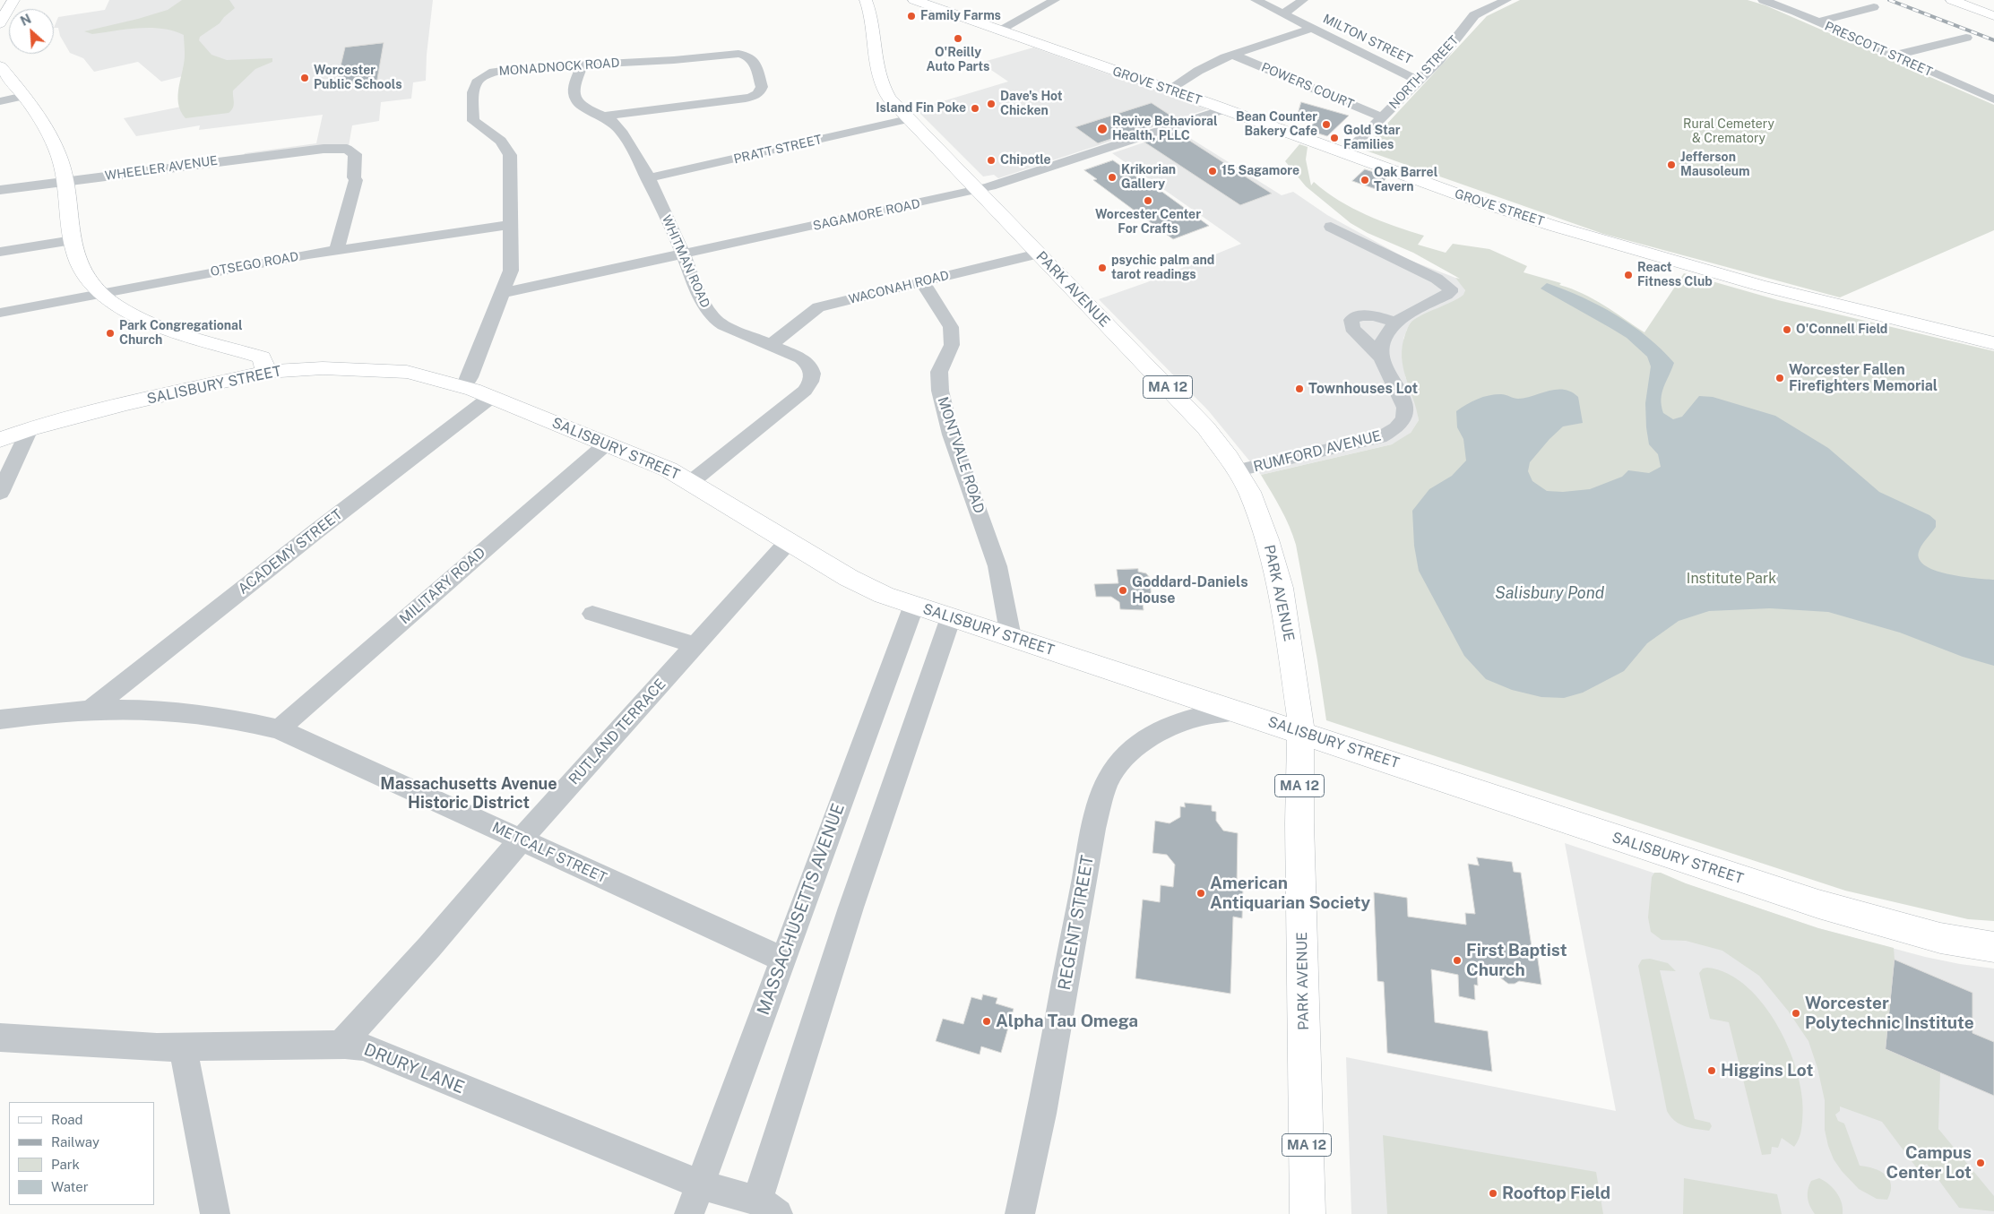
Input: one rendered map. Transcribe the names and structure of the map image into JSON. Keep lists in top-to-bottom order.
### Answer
{
  "streets": {
    "main road": [
      "GROVE STREET",
      "PARK AVENUE",
      "SALISBURY STREET",
      "MA 12"
    ],
    "street": [
      "MILTON STREET",
      "PRESCOTT STREET",
      "MONADNOCK ROAD",
      "NORTH STREET",
      "POWERS COURT",
      "PRATT STREET",
      "WHEELER AVENUE",
      "SAGAMORE ROAD",
      "WHITMAN ROAD",
      "OTSEGO ROAD",
      "WACONAH ROAD",
      "RUMFORD AVENUE",
      "MONTVALE ROAD",
      "ACADEMY STREET",
      "MILITARY ROAD",
      "RUTLAND TERRACE",
      "METCALF STREET",
      "MASSACHUSETTS AVENUE",
      "REGENT STREET",
      "DRURY LANE"
    ]
  },
  "crossings": [
    ["MILTON STREET", "NORTH STREET"],
    ["MONADNOCK ROAD", "SAGAMORE ROAD"],
    ["MONADNOCK ROAD", "WHITMAN ROAD"],
    ["MONADNOCK ROAD", "OTSEGO ROAD"],
    ["MONADNOCK ROAD", "SALISBURY STREET"],
    ["NORTH STREET", "GROVE STREET"],
    ["NORTH STREET", "POWERS COURT"],
    ["GROVE STREET", "SAGAMORE ROAD"],
    ["PRATT STREET", "WHITMAN ROAD"],
    ["PRATT STREET", "PARK AVENUE"],
    ["WHEELER AVENUE", "OTSEGO ROAD"],
    ["SAGAMORE ROAD", "WHITMAN ROAD"],
    ["SAGAMORE ROAD", "PARK AVENUE"],
    ["WHITMAN ROAD", "WACONAH ROAD"],
    ["WHITMAN ROAD", "SALISBURY STREET"],
    ["WACONAH ROAD", "PARK AVENUE"],
    ["WACONAH ROAD", "MONTVALE ROAD"],
    ["PARK AVENUE", "SALISBURY STREET"],
    ["PARK AVENUE", "RUMFORD AVENUE"],
    ["SALISBURY STREET", "MONTVALE ROAD"],
    ["SALISBURY STREET", "ACADEMY STREET"],
    ["SALISBURY STREET", "MILITARY ROAD"],
    ["SALISBURY STREET", "RUTLAND TERRACE"],
    ["SALISBURY STREET", "MASSACHUSETTS AVENUE"],
    ["SALISBURY STREET", "REGENT STREET"],
    ["ACADEMY STREET", "METCALF STREET"],
    ["MILITARY ROAD", "METCALF STREET"],
    ["RUTLAND TERRACE", "METCALF STREET"],
    ["RUTLAND TERRACE", "DRURY LANE"],
    ["METCALF STREET", "MASSACHUSETTS AVENUE"],
    ["MASSACHUSETTS AVENUE", "DRURY LANE"]
  ],
  "districts": ["Massachusetts Avenue Historic District"],
  "water": ["Salisbury Pond"],
  "parks": ["Rural Cemetery & Crematory", "Institute Park"],
  "places": [
    "Family Farms",
    "O'Reilly Auto Parts",
    "Worcester Public Schools",
    "Dave's Hot Chicken",
    "Island Fin Poke",
    "Bean Counter Bakery Cafe",
    "Revive Behavioral Health, PLLC",
    "Gold Star Families",
    "Chipotle",
    "Jefferson Mausoleum",
    "15 Sagamore",
    "Krikorian Gallery",
    "Oak Barrel Tavern",
    "Worcester Center For Crafts",
    "psychic palm and tarot readings",
    "React Fitness Club",
    "O'Connell Field",
    "Park Congregational Church",
    "Worcester Fallen Firefighters Memorial",
    "Townhouses Lot",
    "Goddard-Daniels House",
    "American Antiquarian Society",
    "First Baptist Church",
    "Worcester Polytechnic Institute",
    "Alpha Tau Omega",
    "Higgins Lot",
    "Campus Center Lot",
    "Rooftop Field"
  ],
  "legend": [
    "Road",
    "Railway",
    "Park",
    "Water"
  ],
  "north": "top left"
}
